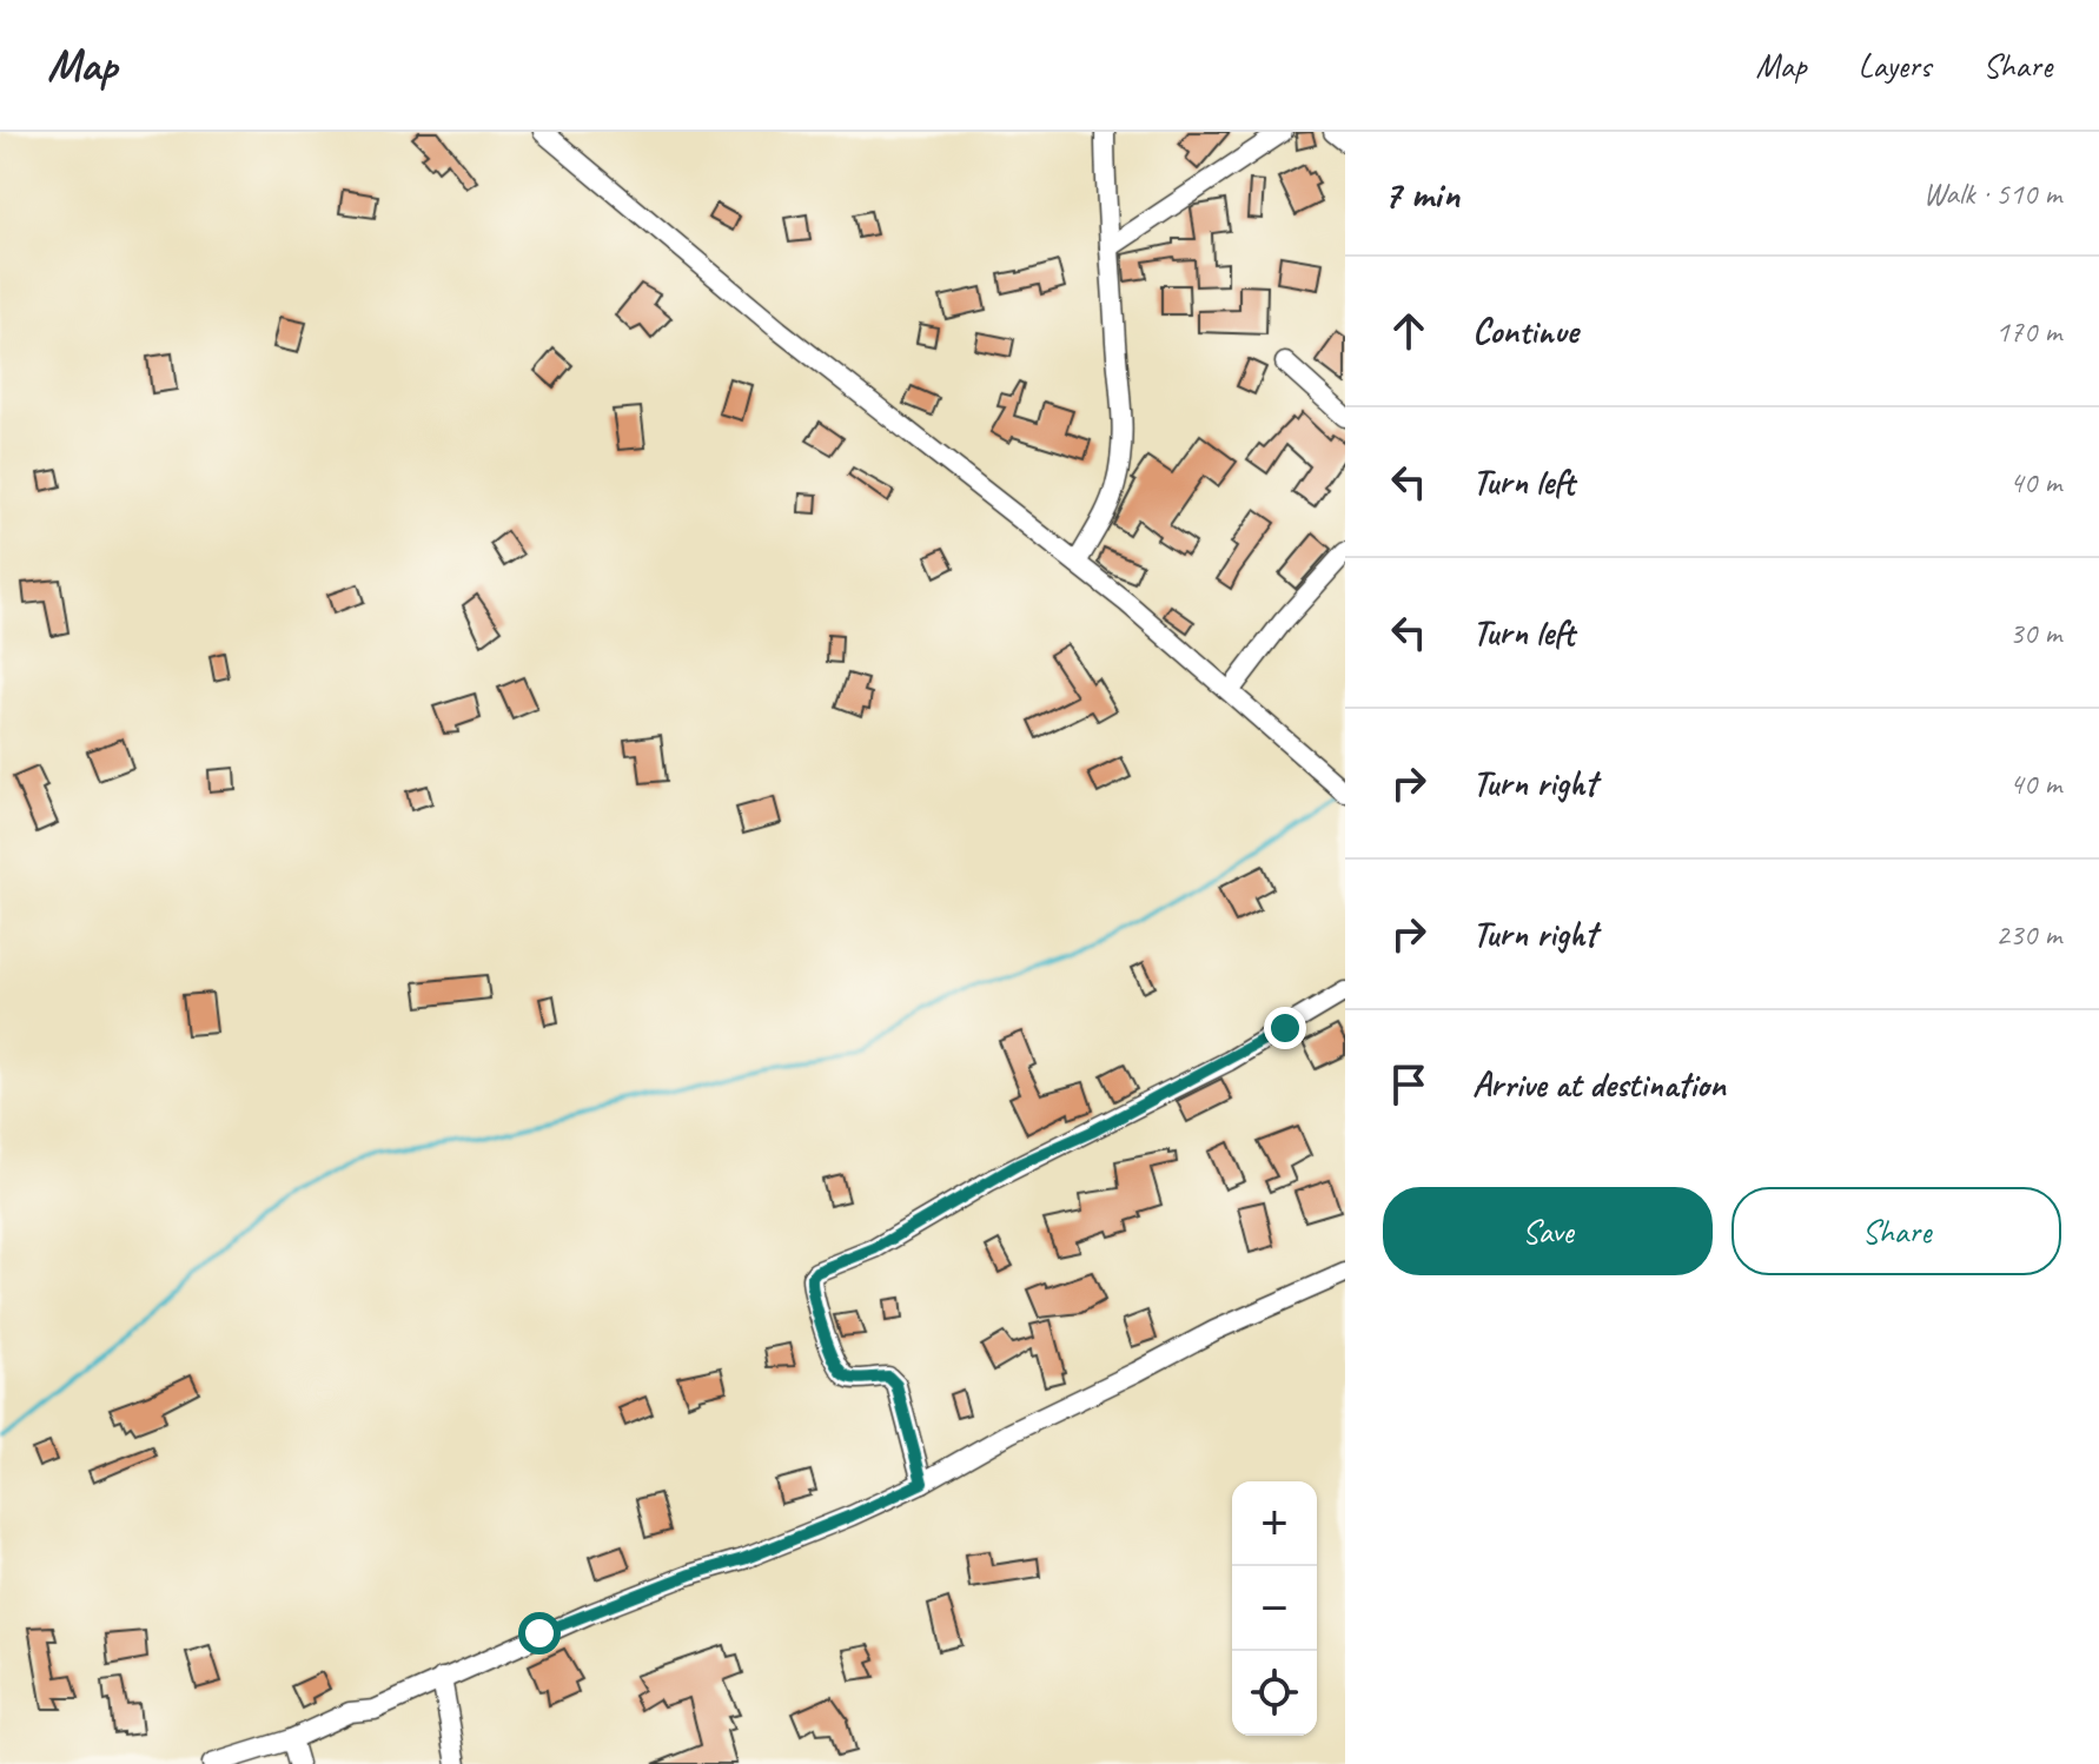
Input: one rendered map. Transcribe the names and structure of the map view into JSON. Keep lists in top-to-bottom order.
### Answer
{
  "page": {
    "header": "Map",
    "nav": ["Map", "Layers", "Share"],
    "heading": ["7 min", "Walk · 510 m"],
    "list": [
      ["Continue", "170 m"],
      ["Turn left", "40 m"],
      ["Turn left", "30 m"],
      ["Turn right", "40 m"],
      ["Turn right", "230 m"],
      "Arrive at destination"
    ],
    "buttons": ["Save", "Share"],
    "map_buttons": ["+", "−"]
  }
}
